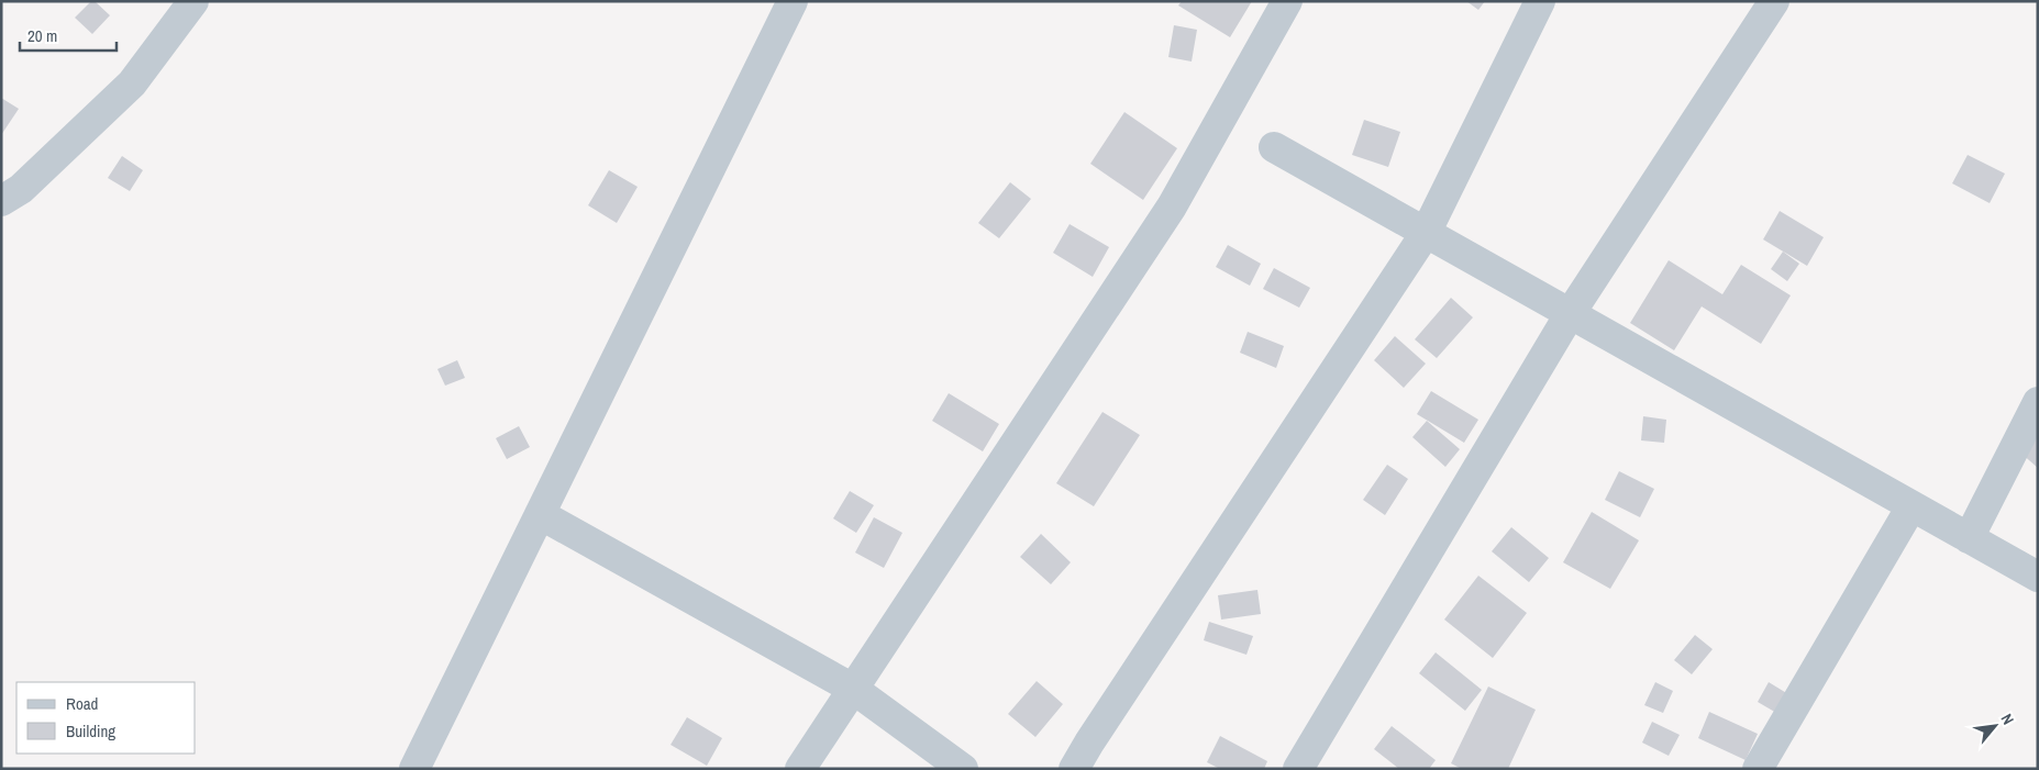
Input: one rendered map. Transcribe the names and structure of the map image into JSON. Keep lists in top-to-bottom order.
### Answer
{
  "legend": ["Road", "Building"],
  "scale_bar": "20 m",
  "north": "top right"
}
